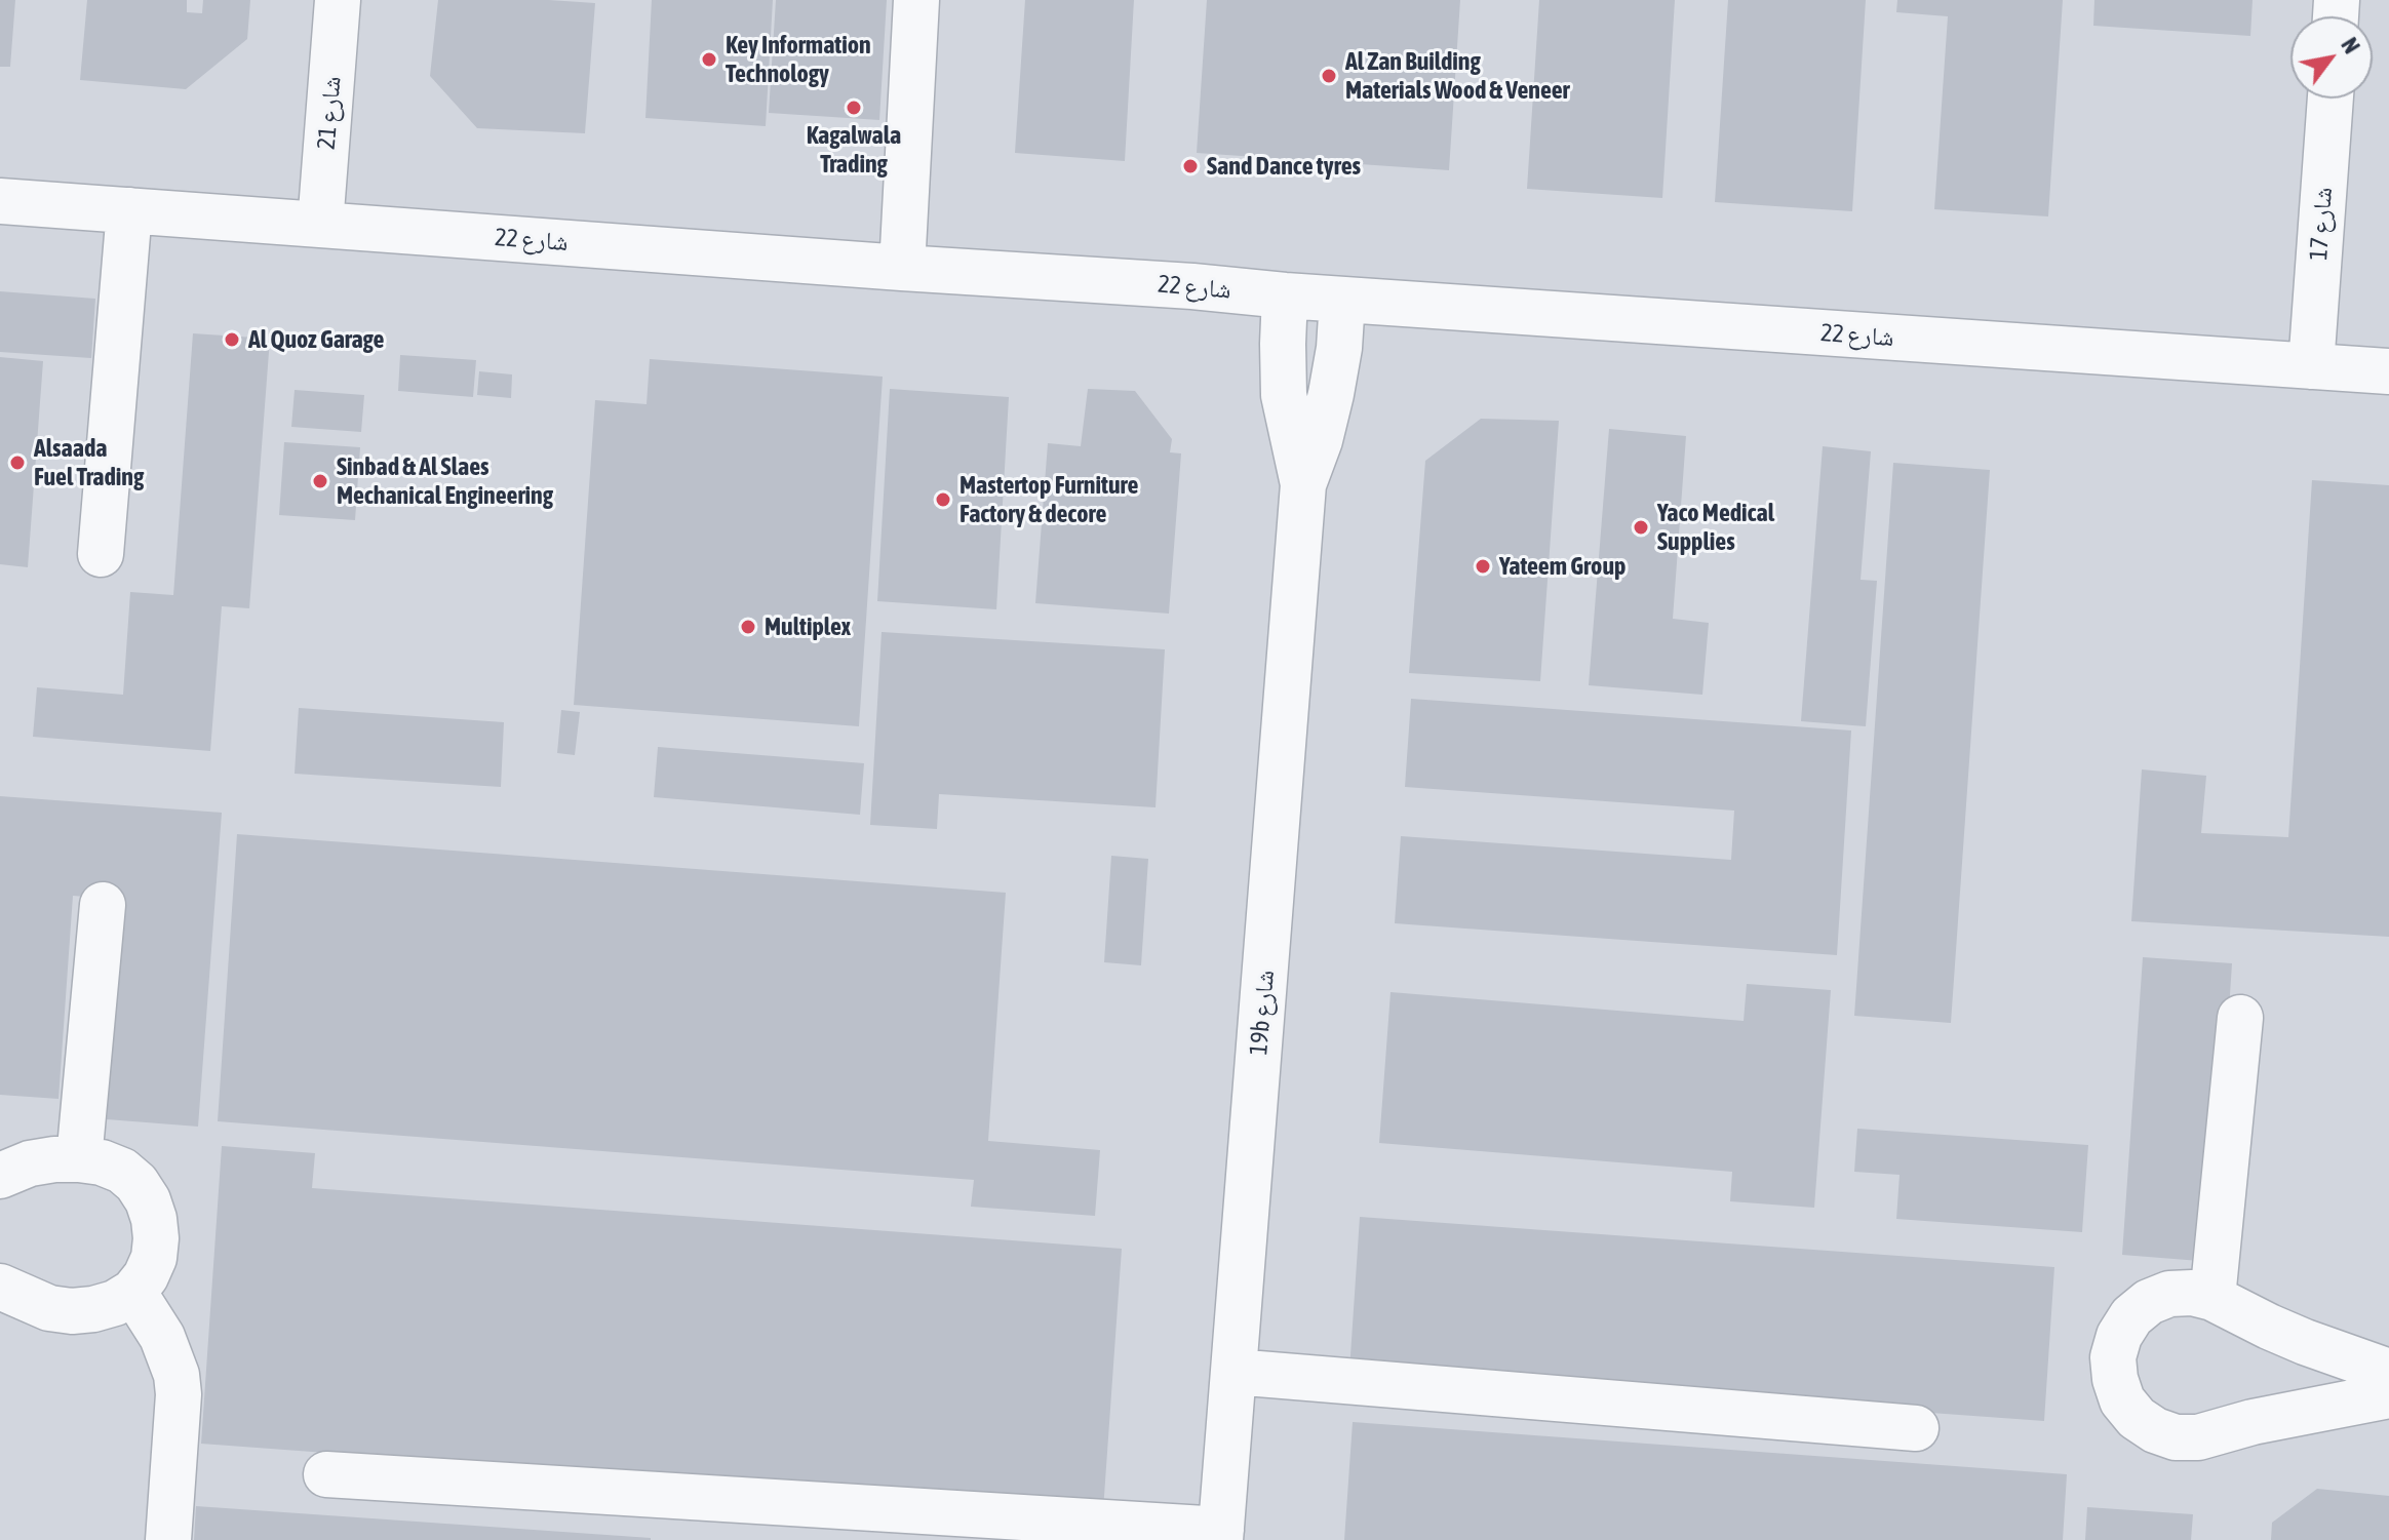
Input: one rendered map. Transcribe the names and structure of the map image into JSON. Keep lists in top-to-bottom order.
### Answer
{
  "streets": {
    "street": [
      "شارع 21",
      "شارع 17",
      "شارع 22",
      "19b شارع"
    ]
  },
  "crossings": [
    ["شارع 21", "شارع 22"],
    ["شارع 17", "شارع 22"],
    ["شارع 22", "19b شارع"]
  ],
  "places": [
    "Key Information Technology",
    "Al Zan Building Materials Wood & Veneer",
    "Kagalwala Trading",
    "Sand Dance tyres",
    "Al Quoz Garage",
    "Alsaada Fuel Trading",
    "Sinbad & Al Slaes Mechanical Engineering",
    "Mastertop Furniture Factory & decore",
    "Yaco Medical Supplies",
    "Yateem Group",
    "Multiplex"
  ],
  "north": "top right"
}
